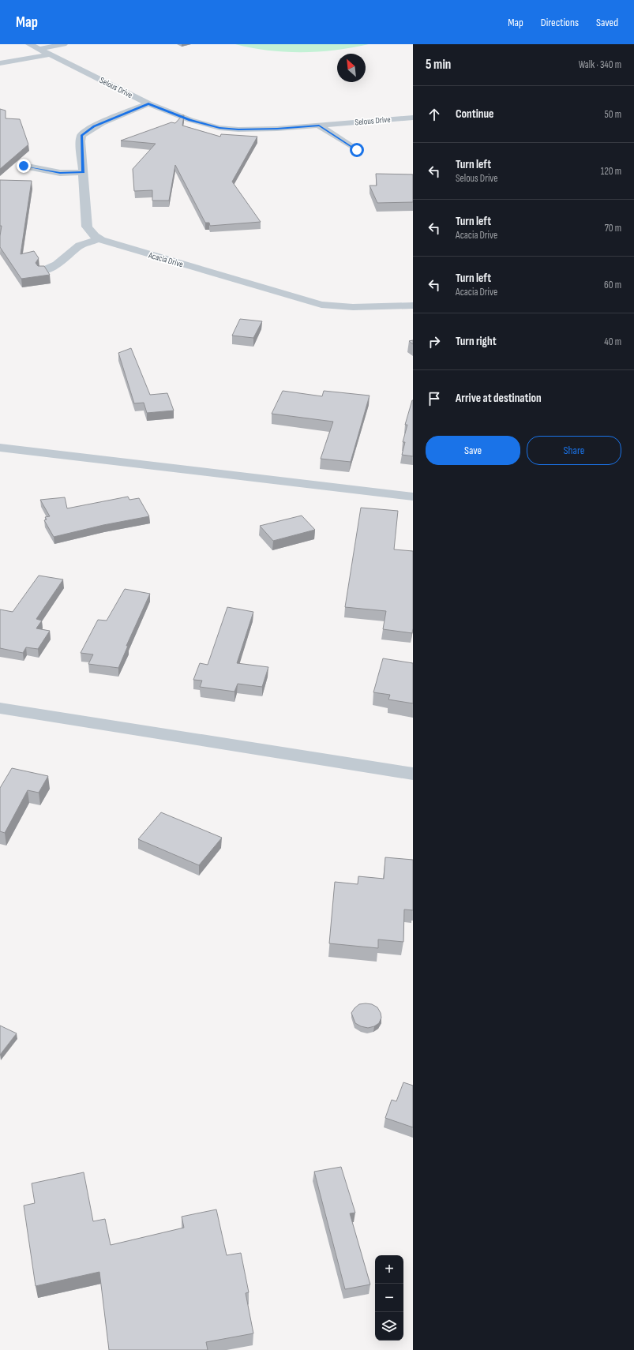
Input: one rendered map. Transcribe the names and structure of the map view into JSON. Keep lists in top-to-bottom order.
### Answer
{
  "streets": {
    "street": ["Selous Drive", "Acacia Drive"]
  },
  "crossings": [
    ["Selous Drive", "Acacia Drive"]
  ],
  "north": "top left",
  "page": {
    "header": "Map",
    "nav": ["Map", "Directions", "Saved"],
    "heading": ["5 min", "Walk · 340 m"],
    "list": [
      ["Continue", "50 m"],
      ["Turn left", "Selous Drive", "120 m"],
      ["Turn left", "Acacia Drive", "70 m"],
      ["Turn left", "Acacia Drive", "60 m"],
      ["Turn right", "40 m"],
      "Arrive at destination"
    ],
    "buttons": ["Save", "Share"],
    "map_buttons": ["+", "−"]
  }
}
